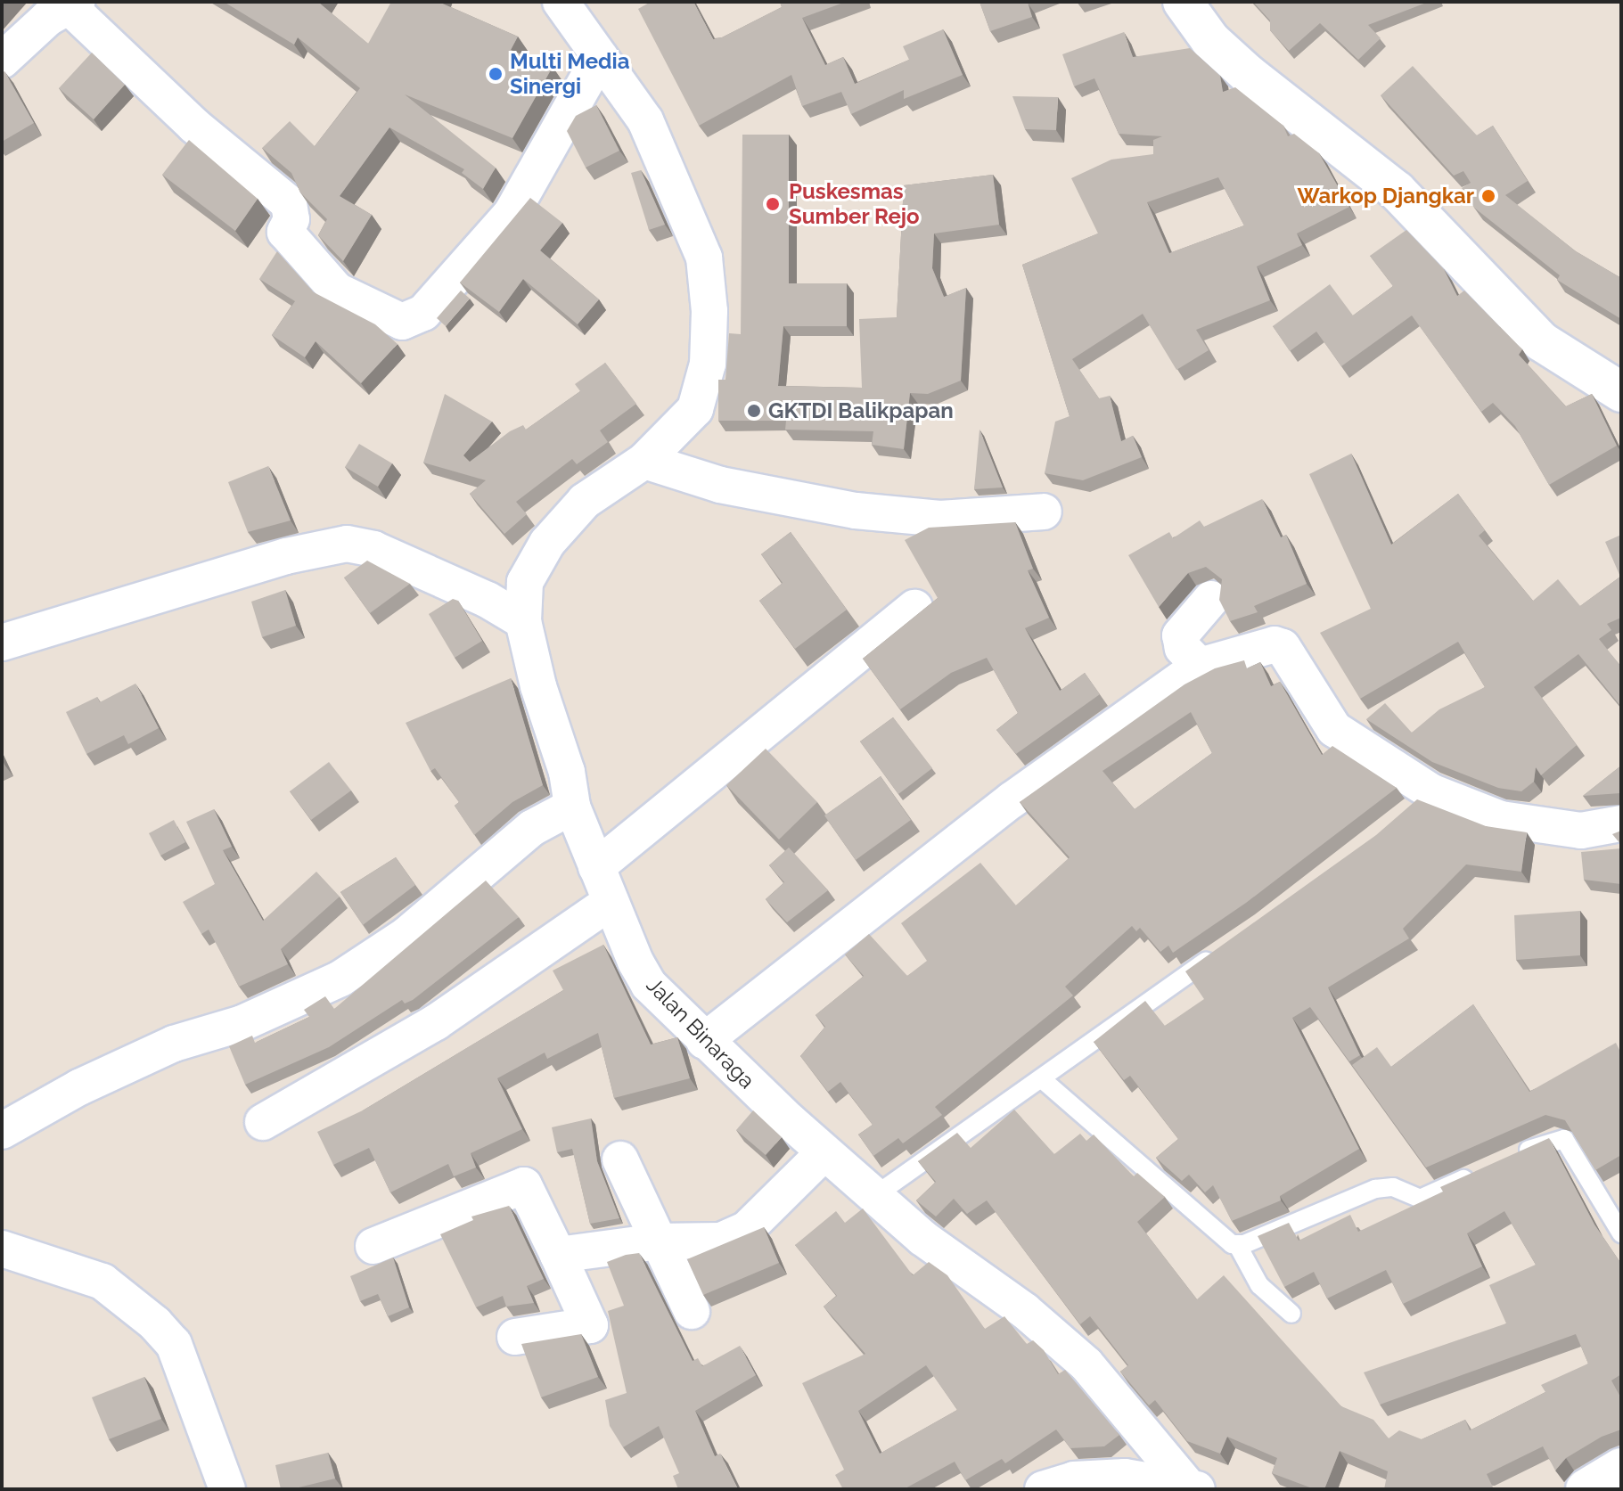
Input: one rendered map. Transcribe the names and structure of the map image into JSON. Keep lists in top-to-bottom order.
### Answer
{
  "streets": {
    "street": ["Jalan Binaraga"]
  },
  "places": [
    "Multi Media Sinergi",
    "Warkop Djangkar",
    "Puskesmas Sumber Rejo",
    "GKTDI Balikpapan"
  ]
}
